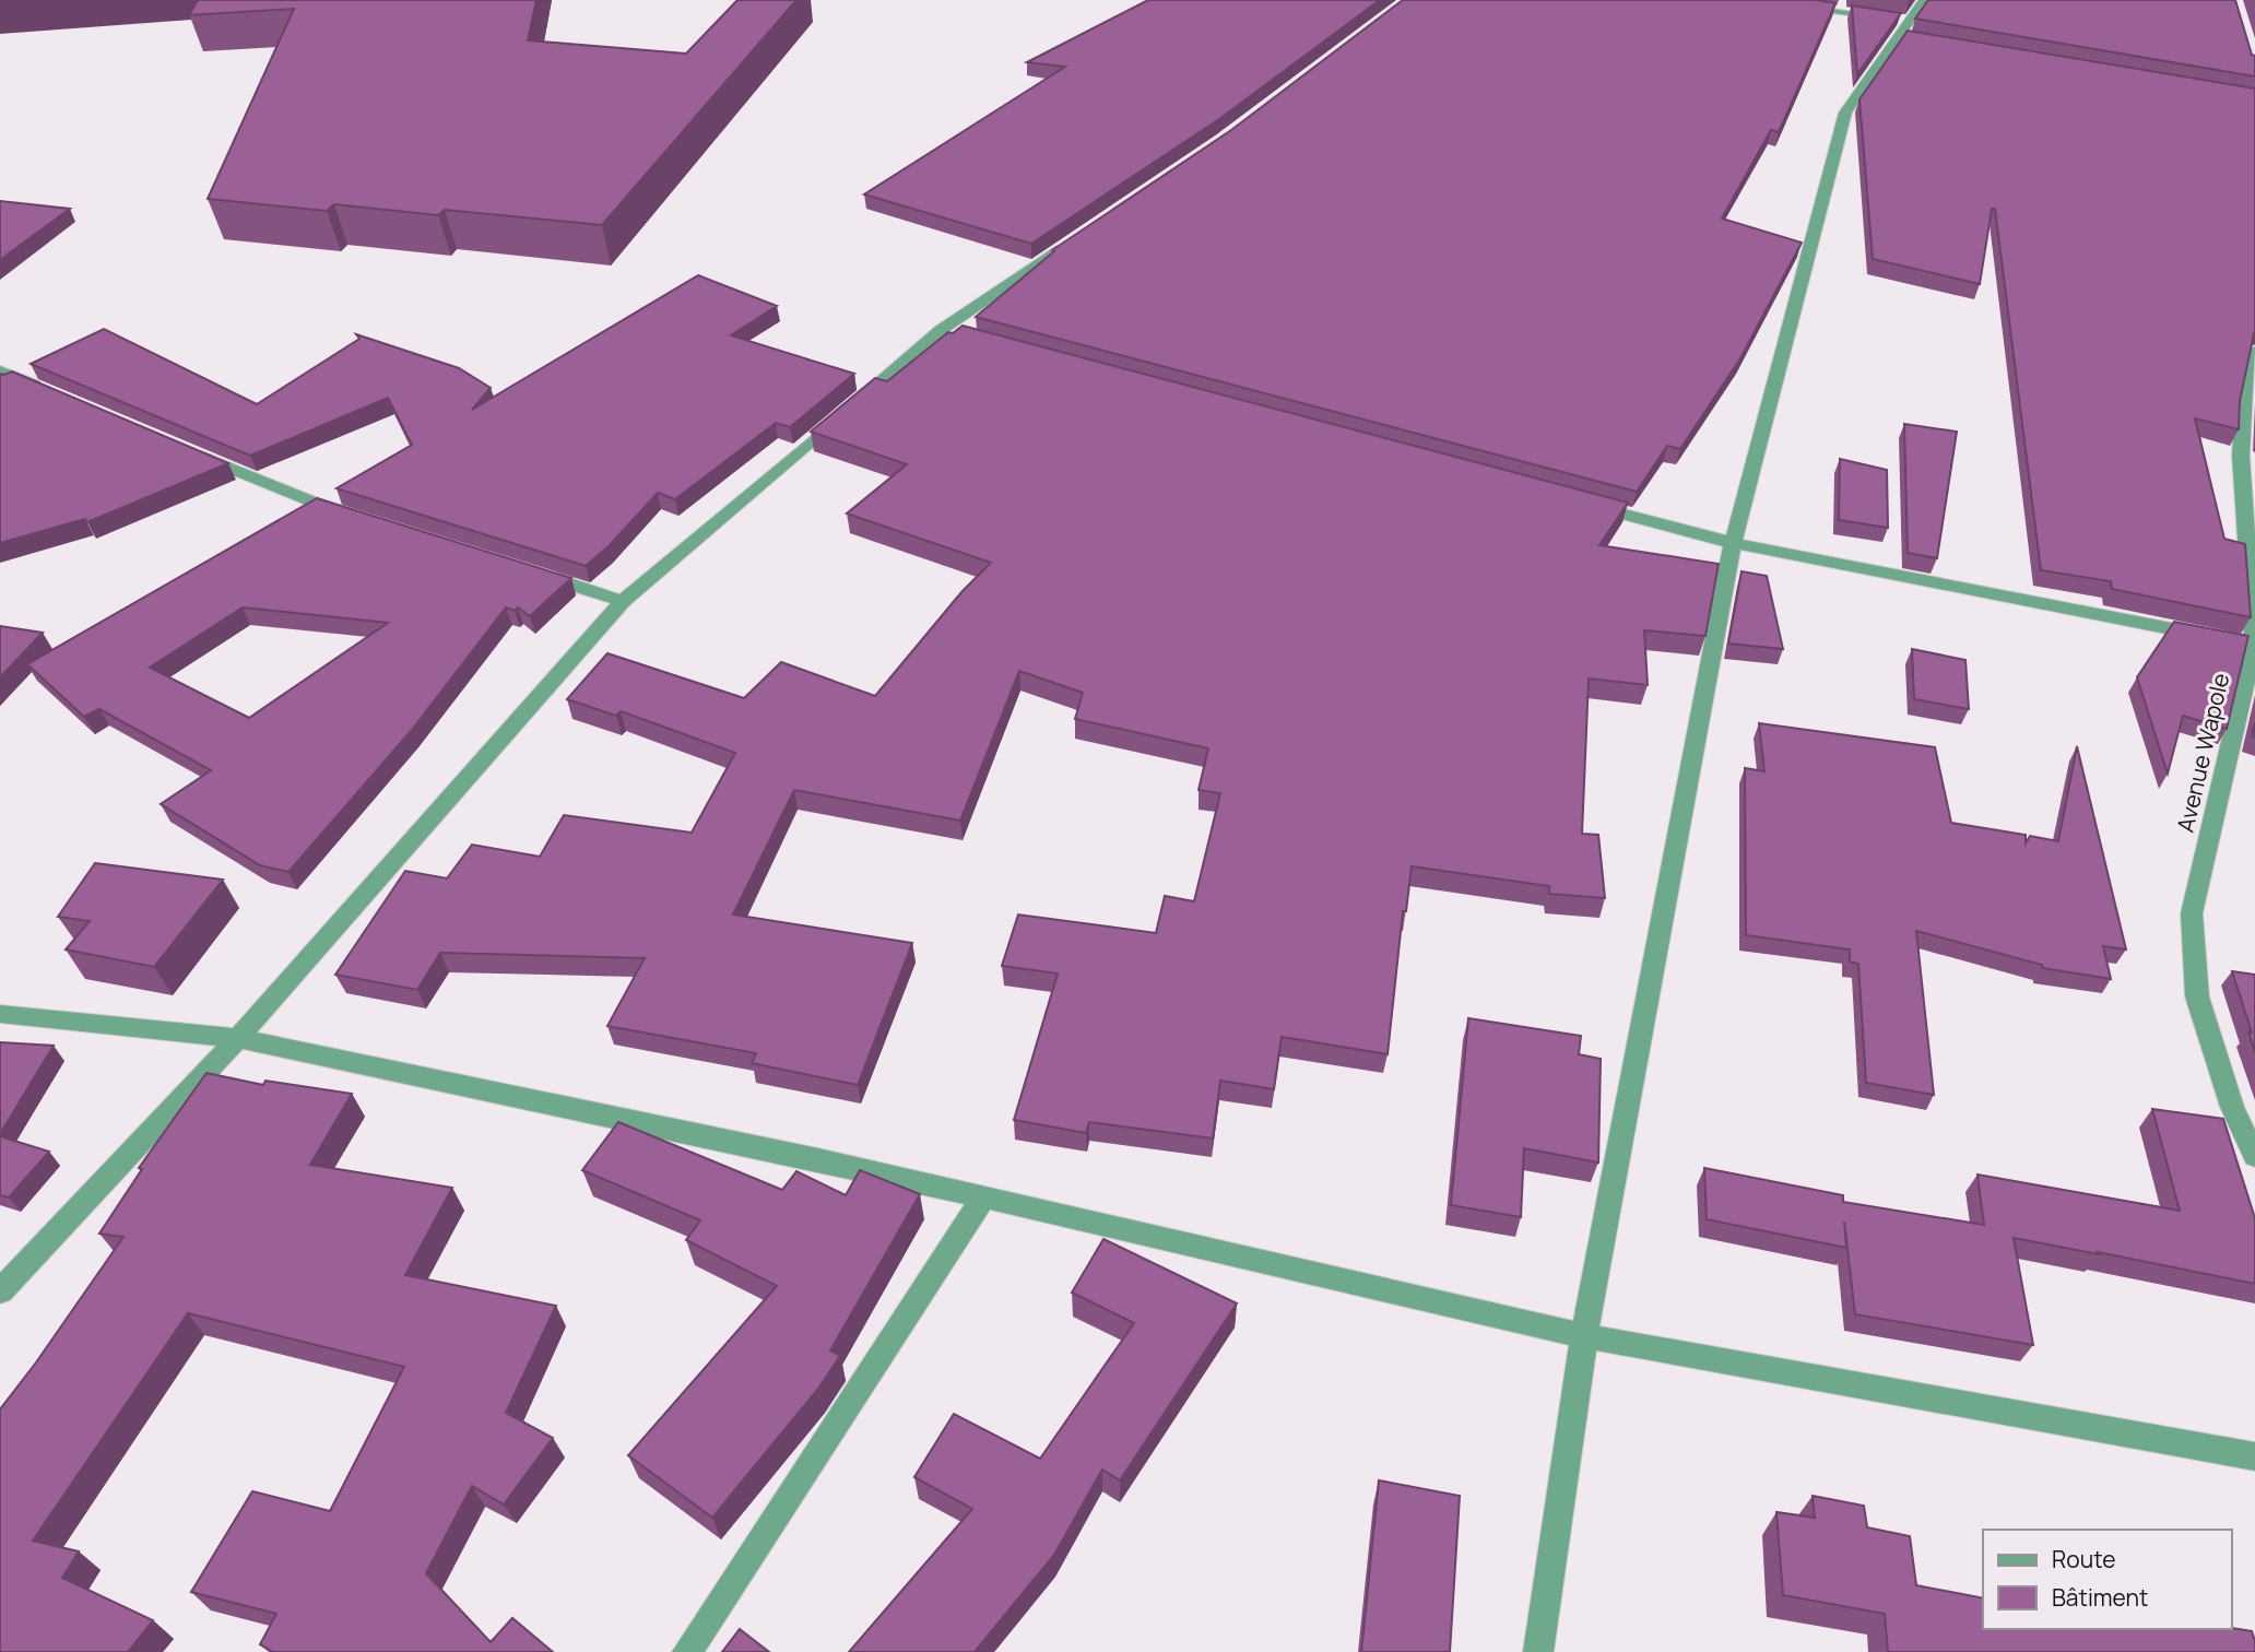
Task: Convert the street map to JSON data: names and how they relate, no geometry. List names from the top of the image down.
{
  "streets": {
    "street": ["Avenue Wapole"]
  },
  "legend": ["Route", "Bâtiment"]
}
